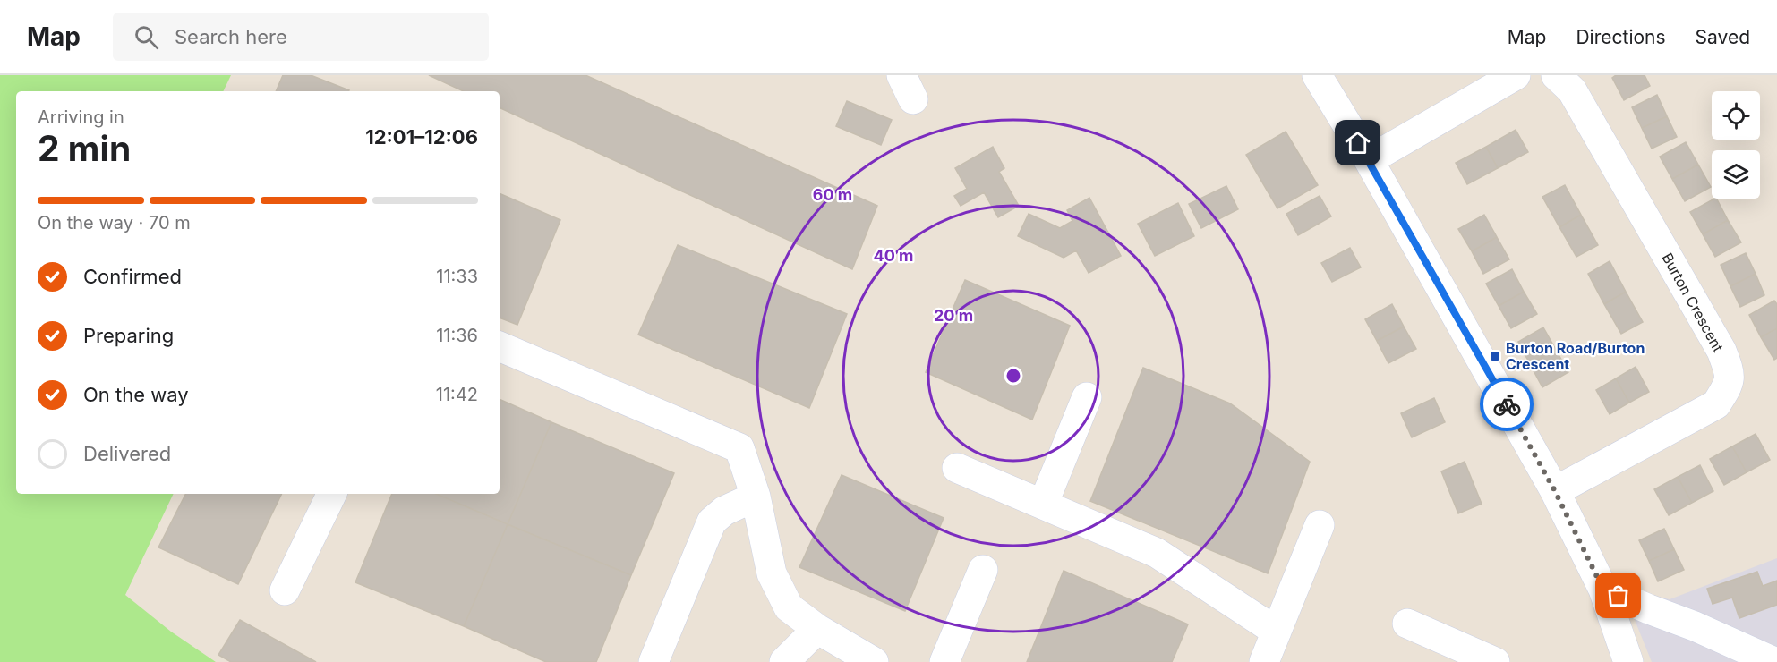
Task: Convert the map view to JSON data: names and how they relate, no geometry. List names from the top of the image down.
{
  "streets": {
    "street": ["Burton Crescent"]
  },
  "places": {
    "transit": ["Burton Road/Burton Crescent"]
  },
  "page": {
    "header": "Map",
    "search": "Search here",
    "nav": ["Map", "Directions", "Saved"],
    "heading": ["2 min", "Arriving in", "12:01–12:06"],
    "bar": "On the way · 70 m",
    "list": [
      ["Confirmed", "11:33"],
      ["Preparing", "11:36"],
      ["On the way", "11:42"],
      "Delivered"
    ]
  },
  "rings": ["60 m", "40 m", "20 m"]
}
